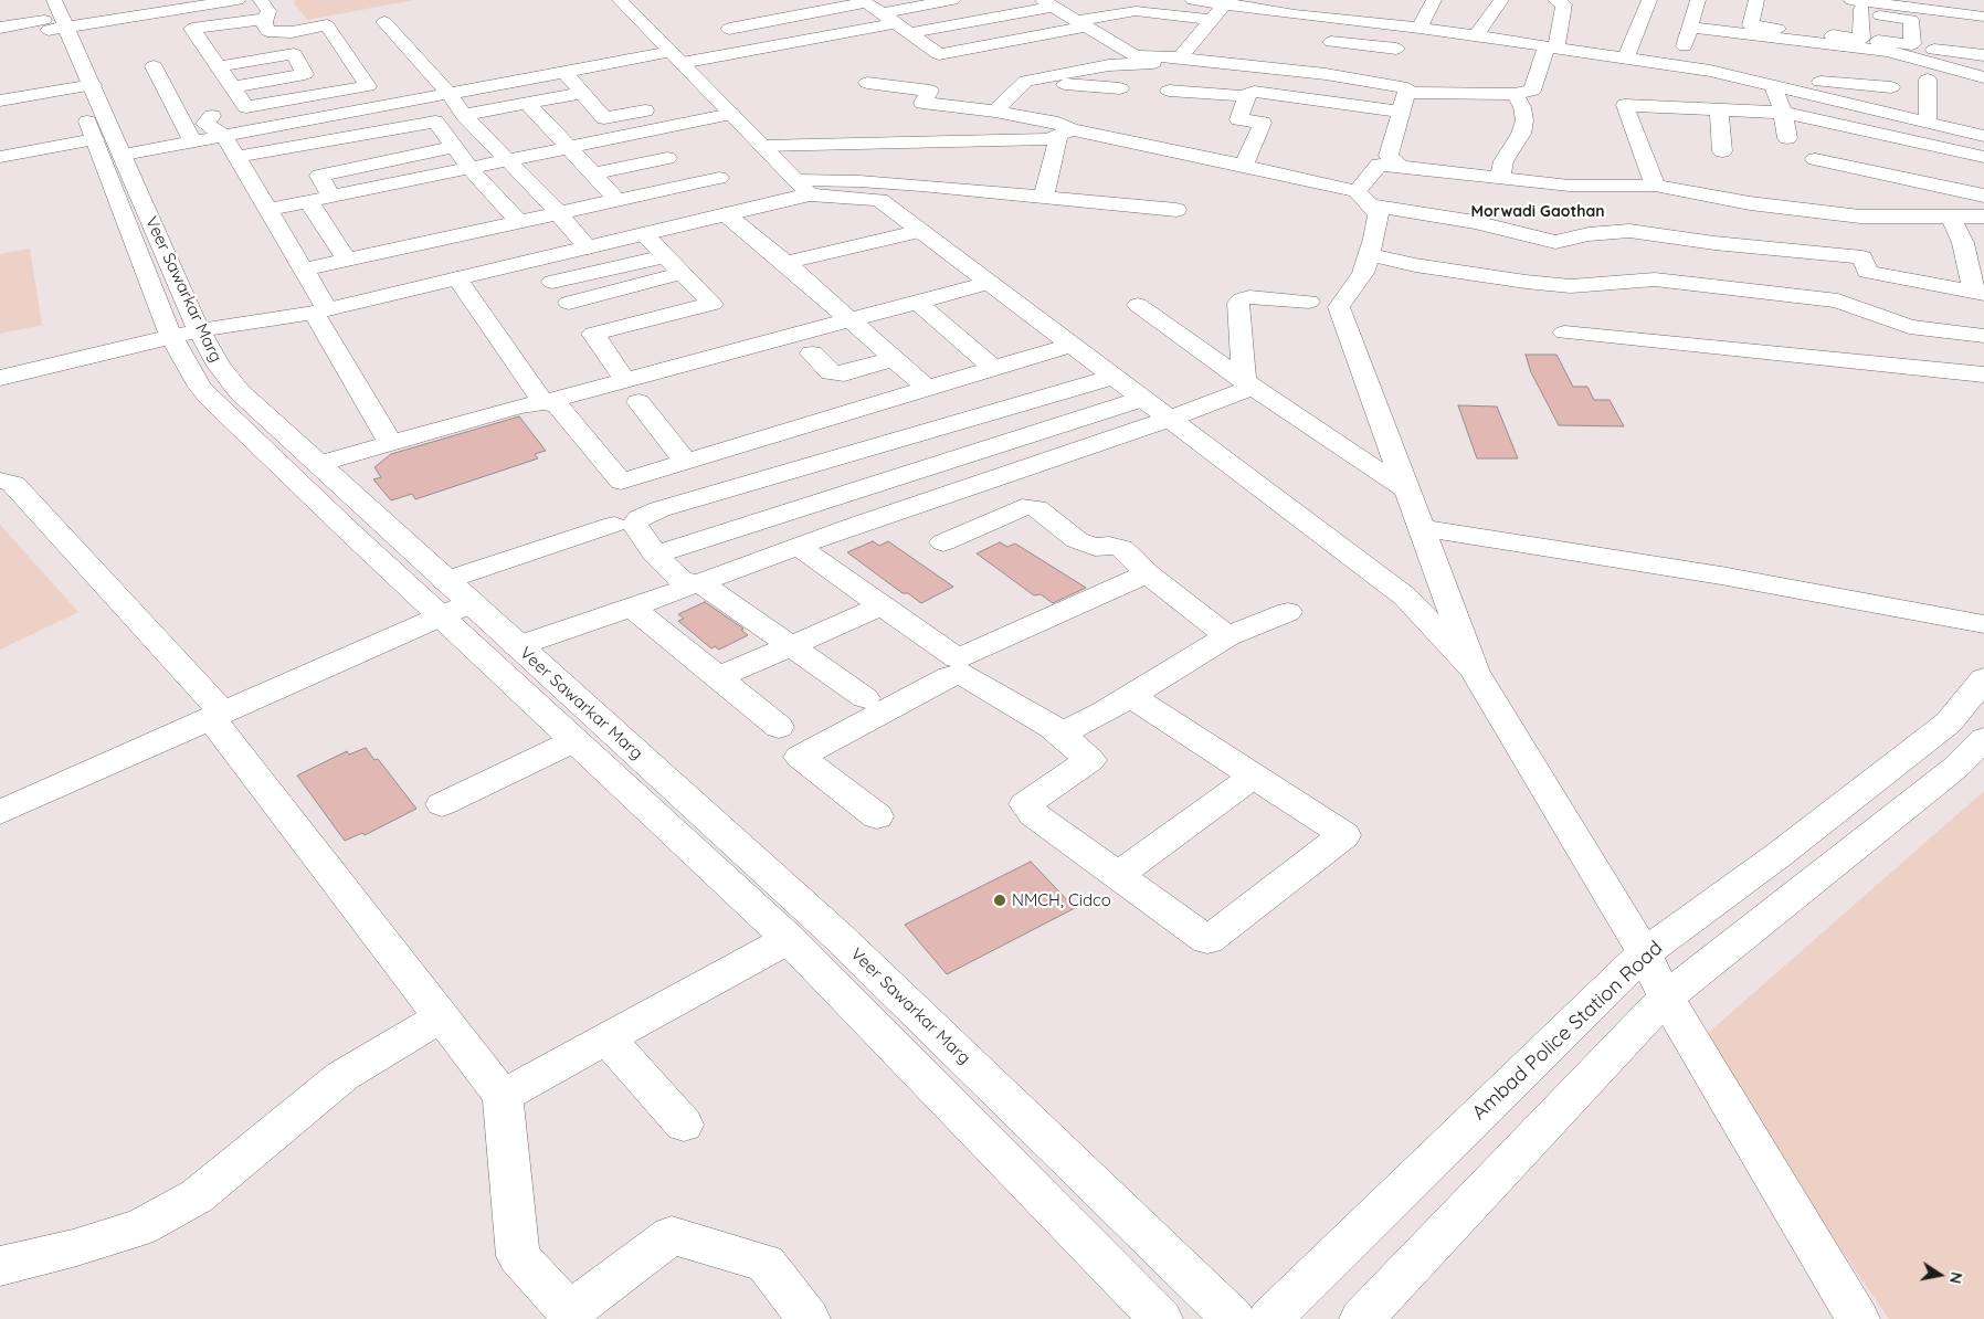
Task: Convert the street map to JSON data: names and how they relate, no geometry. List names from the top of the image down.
{
  "streets": {
    "street": ["Veer Sawarkar Marg", "Ambad Police Station Road"]
  },
  "districts": ["Morwadi Gaothan"],
  "places": ["NMCH, Cidco"],
  "north": "right"
}
